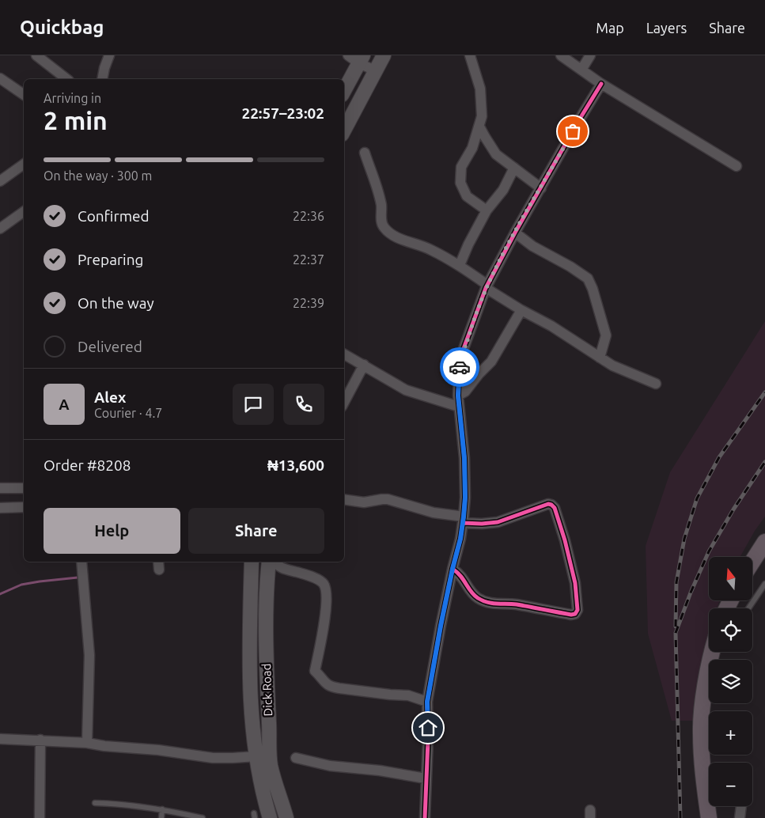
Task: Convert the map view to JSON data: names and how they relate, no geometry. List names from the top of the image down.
{
  "streets": {
    "main road": ["Dick Road"]
  },
  "north": "top",
  "page": {
    "header": "Quickbag",
    "nav": ["Map", "Layers", "Share"],
    "heading": ["2 min", "Arriving in", "22:57–23:02"],
    "panel": [
      "Alex",
      "Courier · 4.7",
      "Order #8208",
      "₦13,600"
    ],
    "bar": "On the way · 300 m",
    "list": [
      ["Confirmed", "22:36"],
      ["Preparing", "22:37"],
      ["On the way", "22:39"],
      "Delivered"
    ],
    "round": "A",
    "buttons": ["Help", "Share"],
    "map_buttons": ["+", "−"]
  }
}
